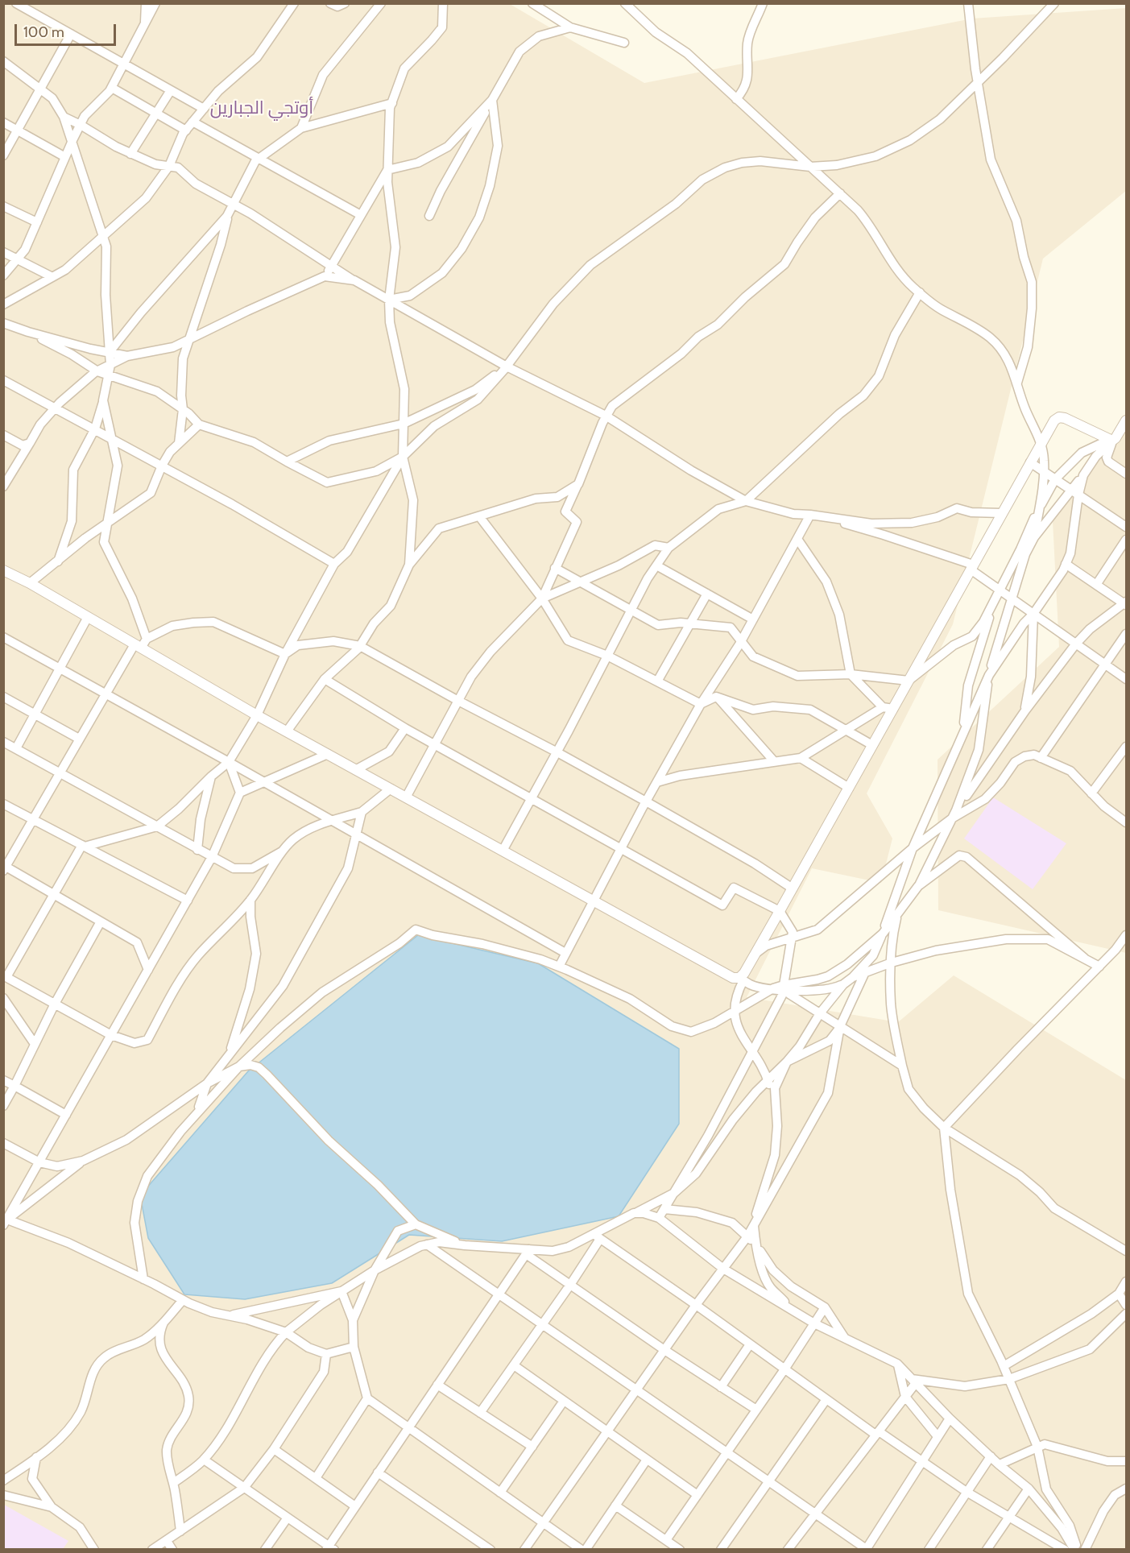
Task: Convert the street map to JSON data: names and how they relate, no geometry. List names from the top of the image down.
{
  "districts": ["أوتجي الجبارين"],
  "scale_bar": "100 m"
}
